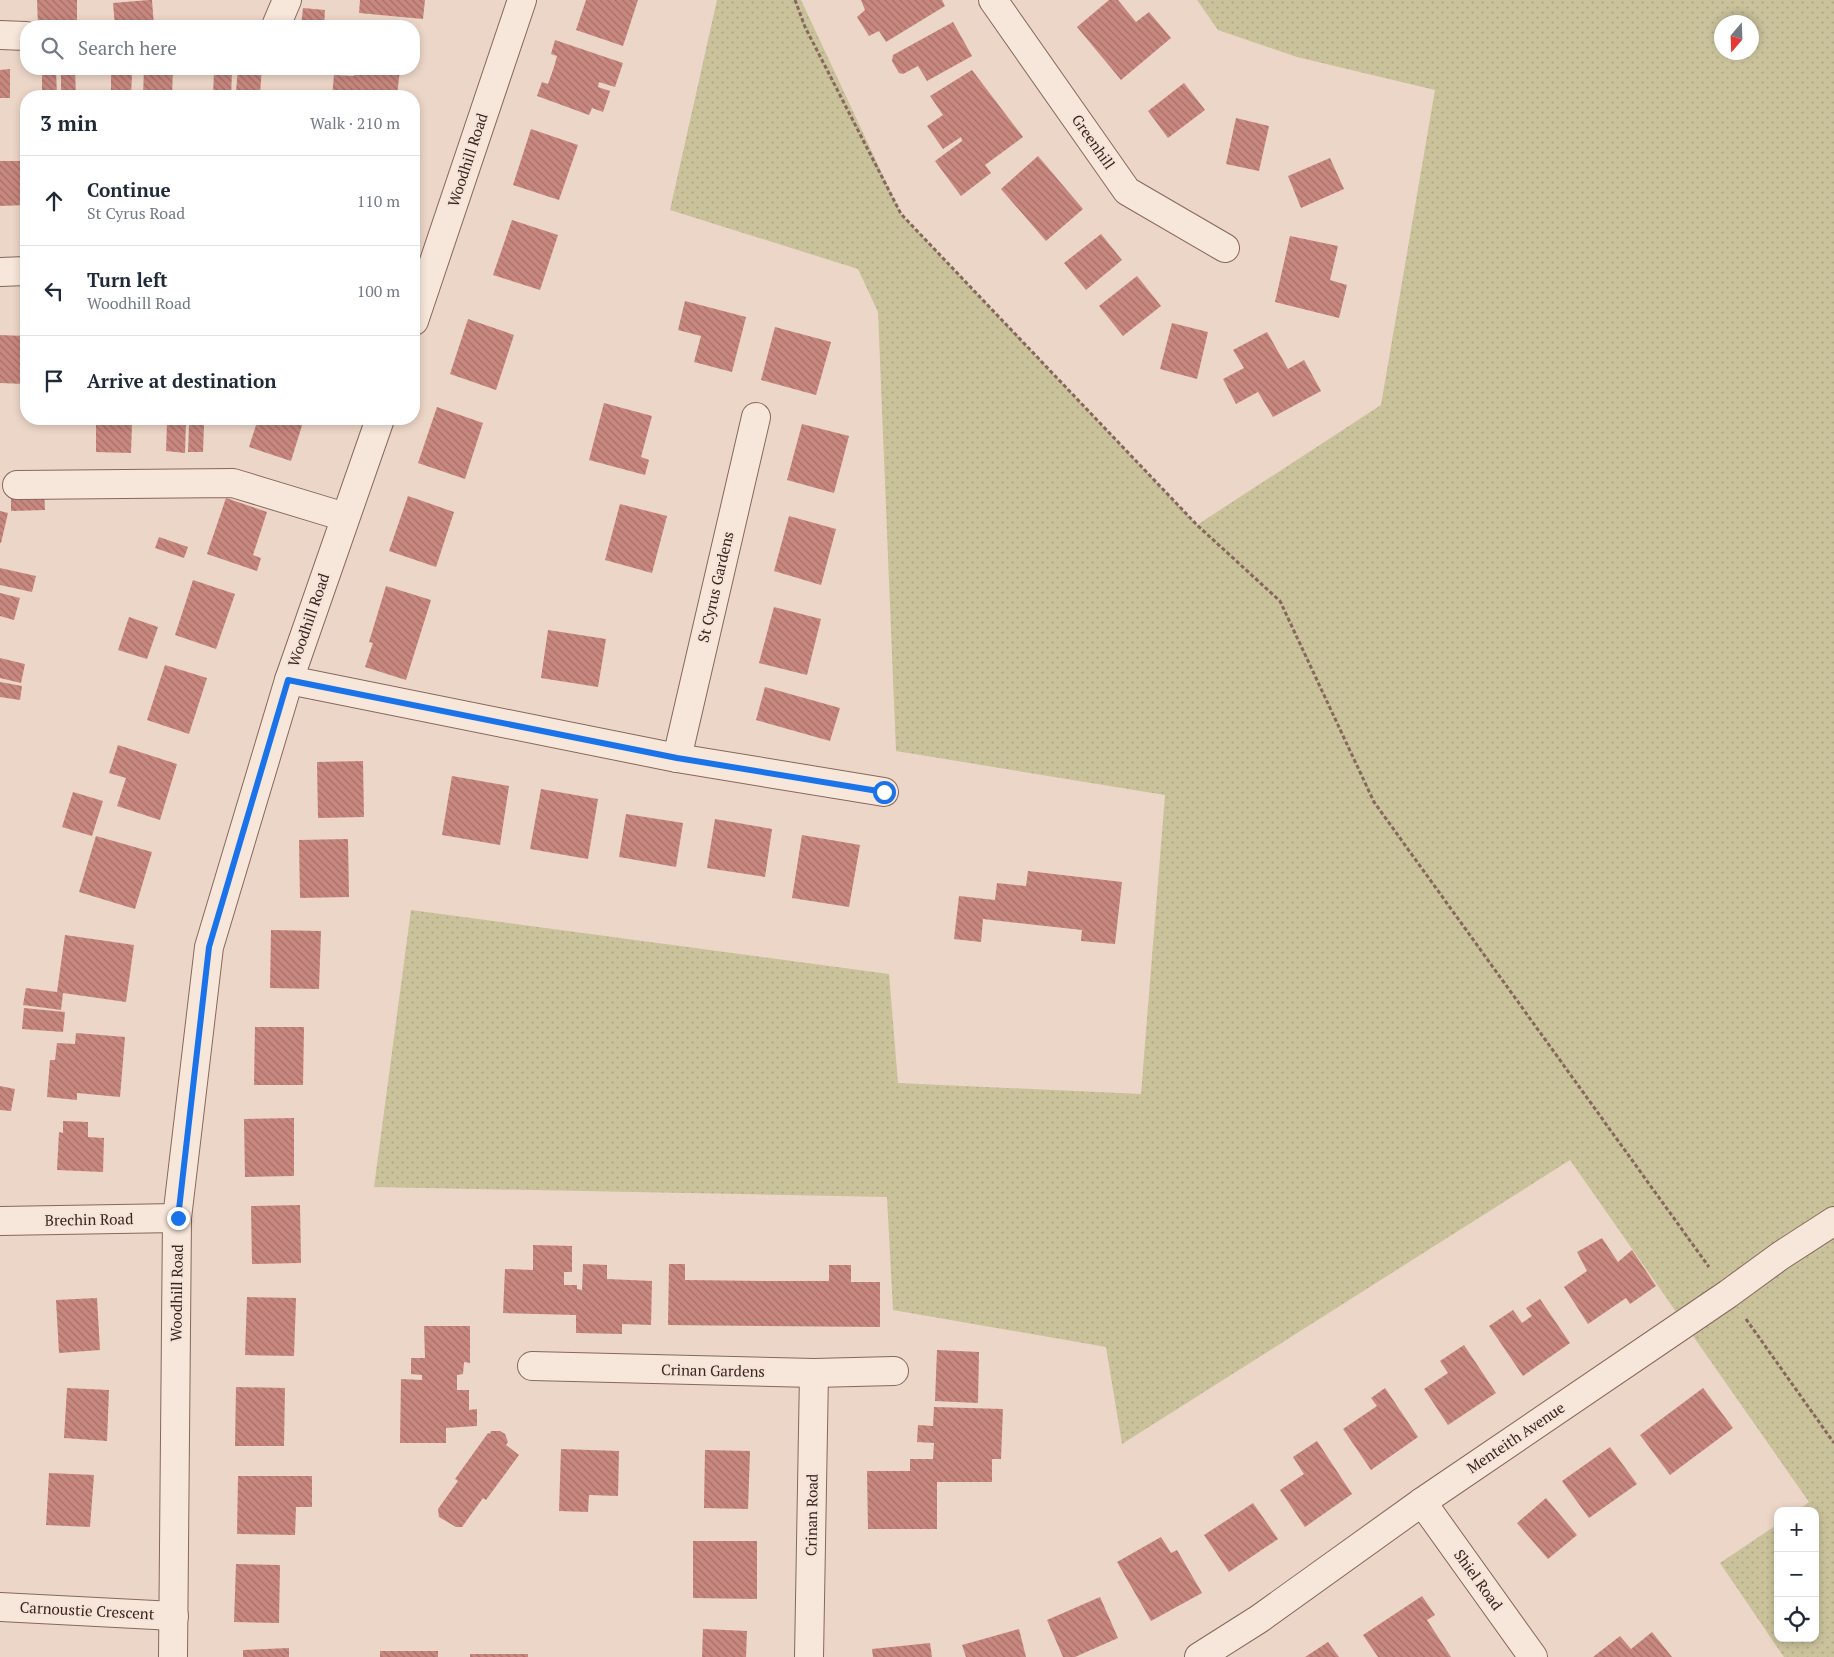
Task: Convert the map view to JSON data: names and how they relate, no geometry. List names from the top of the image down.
{
  "streets": {
    "street": [
      "Greenhill",
      "Woodhill Road",
      "St Cyrus Gardens",
      "Brechin Road",
      "Crinan Gardens",
      "Menteith Avenue",
      "Crinan Road",
      "Shiel Road",
      "Carnoustie Crescent"
    ]
  },
  "crossings": [
    ["Woodhill Road", "Brechin Road"],
    ["Woodhill Road", "Carnoustie Crescent"],
    ["Crinan Gardens", "Crinan Road"],
    ["Menteith Avenue", "Shiel Road"]
  ],
  "north": "bottom",
  "page": {
    "search": "Search here",
    "heading": ["3 min", "Walk · 210 m"],
    "list": [
      ["Continue", "St Cyrus Road", "110 m"],
      ["Turn left", "Woodhill Road", "100 m"],
      "Arrive at destination"
    ],
    "map_buttons": ["+", "−"]
  }
}
